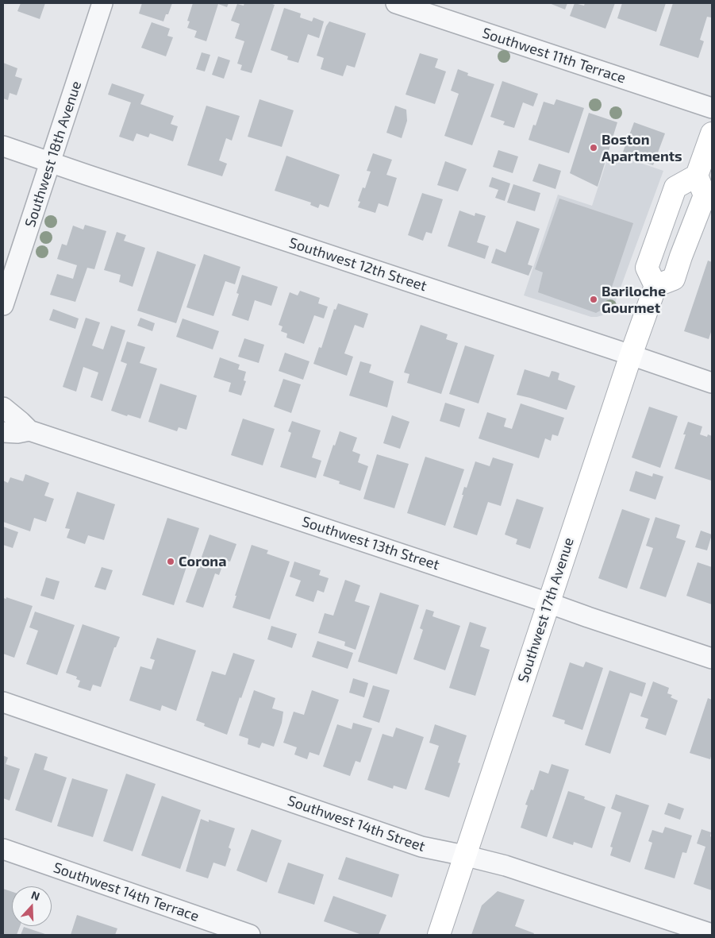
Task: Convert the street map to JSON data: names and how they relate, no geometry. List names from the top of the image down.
{
  "streets": {
    "main road": ["Southwest 17th Avenue"],
    "street": [
      "Southwest 11th Terrace",
      "Southwest 18th Avenue",
      "Southwest 12th Street",
      "Southwest 13th Street",
      "Southwest 14th Street",
      "Southwest 14th Terrace"
    ]
  },
  "crossings": [
    ["Southwest 18th Avenue", "Southwest 12th Street"],
    ["Southwest 12th Street", "Southwest 17th Avenue"],
    ["Southwest 13th Street", "Southwest 17th Avenue"],
    ["Southwest 17th Avenue", "Southwest 14th Street"]
  ],
  "places": ["Boston Apartments", "Bariloche Gourmet", "Corona"],
  "north": "top"
}
